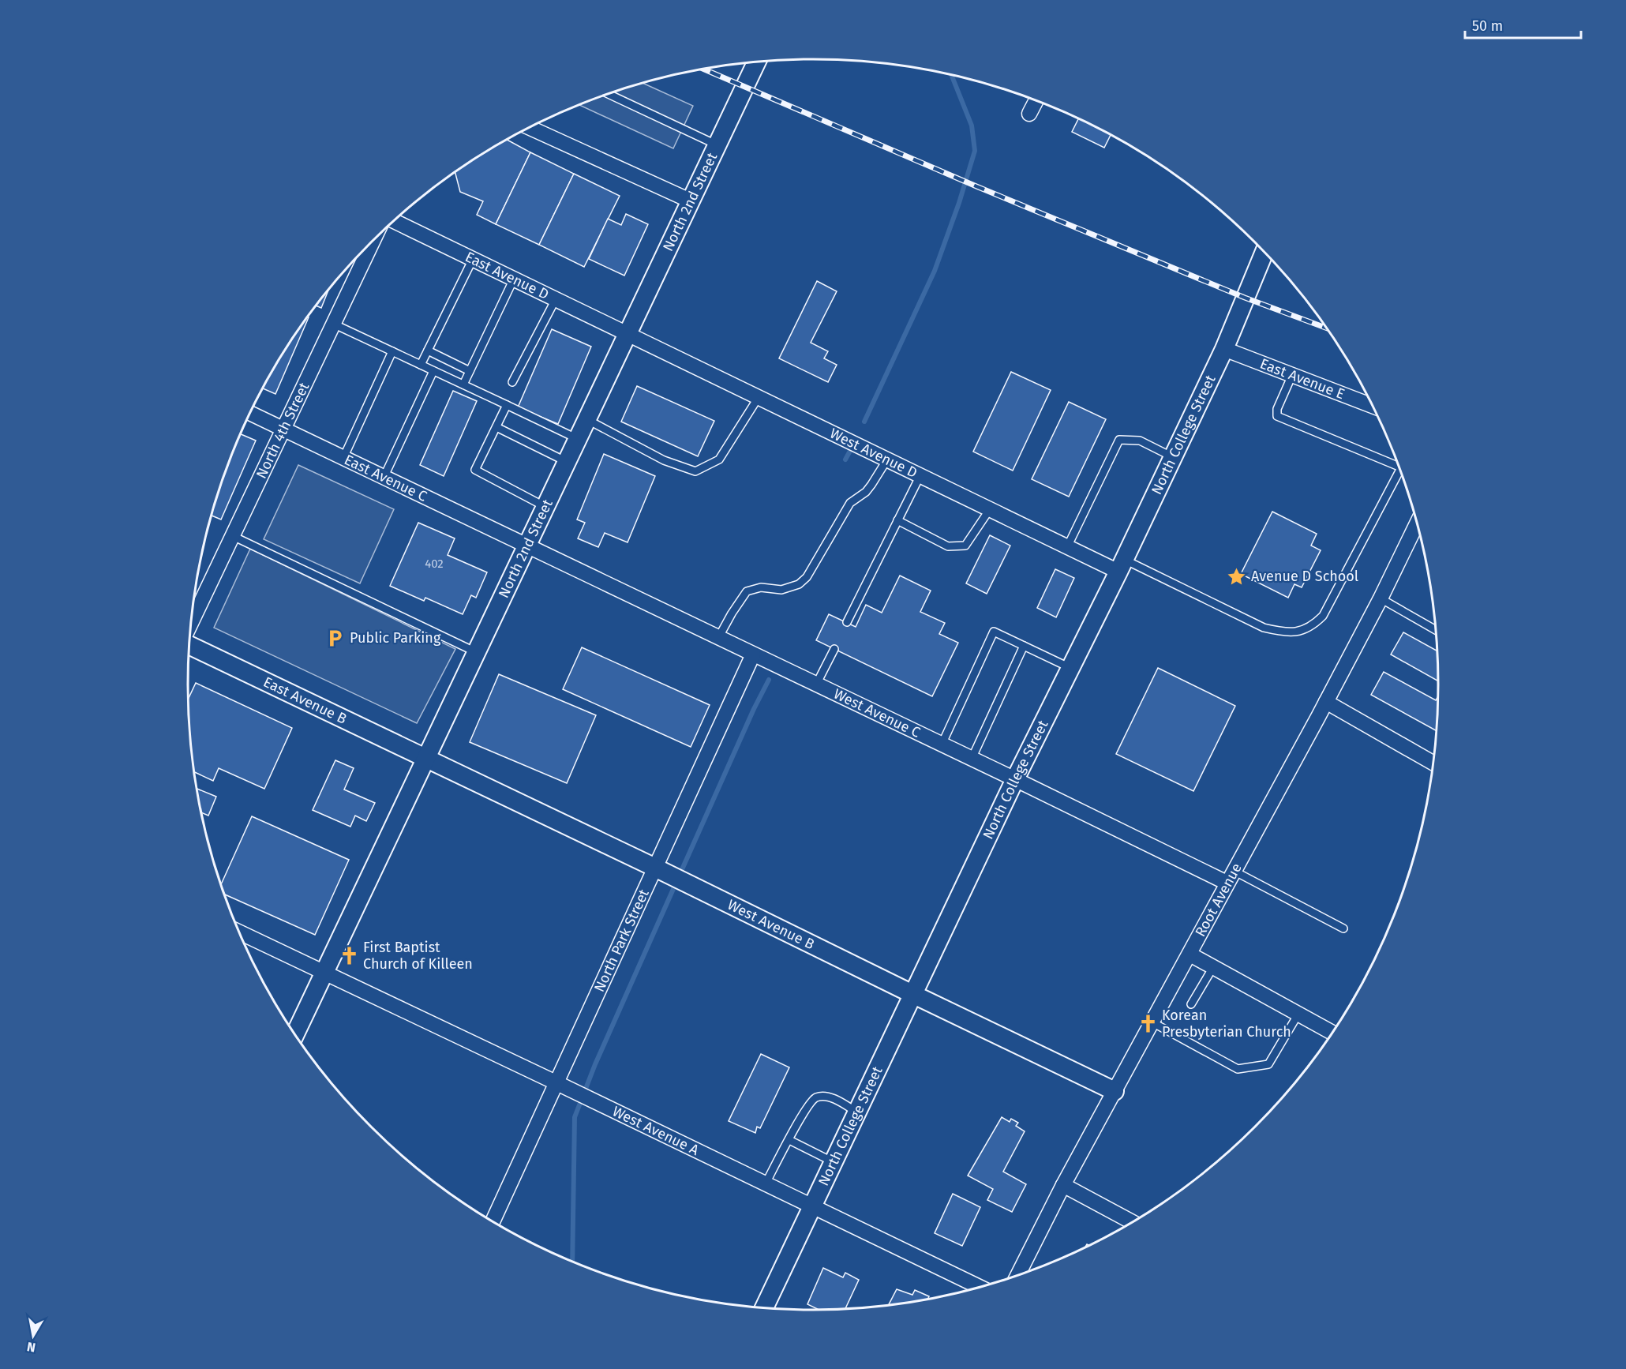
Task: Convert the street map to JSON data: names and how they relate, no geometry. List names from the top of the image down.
{
  "streets": {
    "street": [
      "North 2nd Street",
      "East Avenue D",
      "East Avenue E",
      "North 4th Street",
      "North College Street",
      "West Avenue D",
      "East Avenue C",
      "East Avenue B",
      "West Avenue C",
      "Root Avenue",
      "West Avenue B",
      "North Park Street",
      "West Avenue A"
    ]
  },
  "crossings": [
    ["North 2nd Street", "East Avenue D"],
    ["North 2nd Street", "West Avenue D"],
    ["North 2nd Street", "East Avenue C"],
    ["North 2nd Street", "East Avenue B"],
    ["North 2nd Street", "West Avenue C"],
    ["North 2nd Street", "West Avenue B"],
    ["North 2nd Street", "West Avenue A"],
    ["East Avenue D", "West Avenue D"],
    ["East Avenue E", "North College Street"],
    ["North 4th Street", "East Avenue C"],
    ["North College Street", "West Avenue D"],
    ["North College Street", "West Avenue C"],
    ["North College Street", "West Avenue B"],
    ["North College Street", "West Avenue A"],
    ["East Avenue C", "West Avenue C"],
    ["East Avenue B", "West Avenue B"],
    ["West Avenue C", "Root Avenue"],
    ["West Avenue C", "North Park Street"],
    ["Root Avenue", "West Avenue B"],
    ["West Avenue B", "North Park Street"],
    ["North Park Street", "West Avenue A"]
  ],
  "places": {
    "place": ["Avenue D School"],
    "parking": ["Public Parking"],
    "church": ["First Baptist Church of Killeen", "Korean Presbyterian Church"]
  },
  "house_numbers": ["402"],
  "scale_bar": "50 m",
  "north": "bottom"
}
